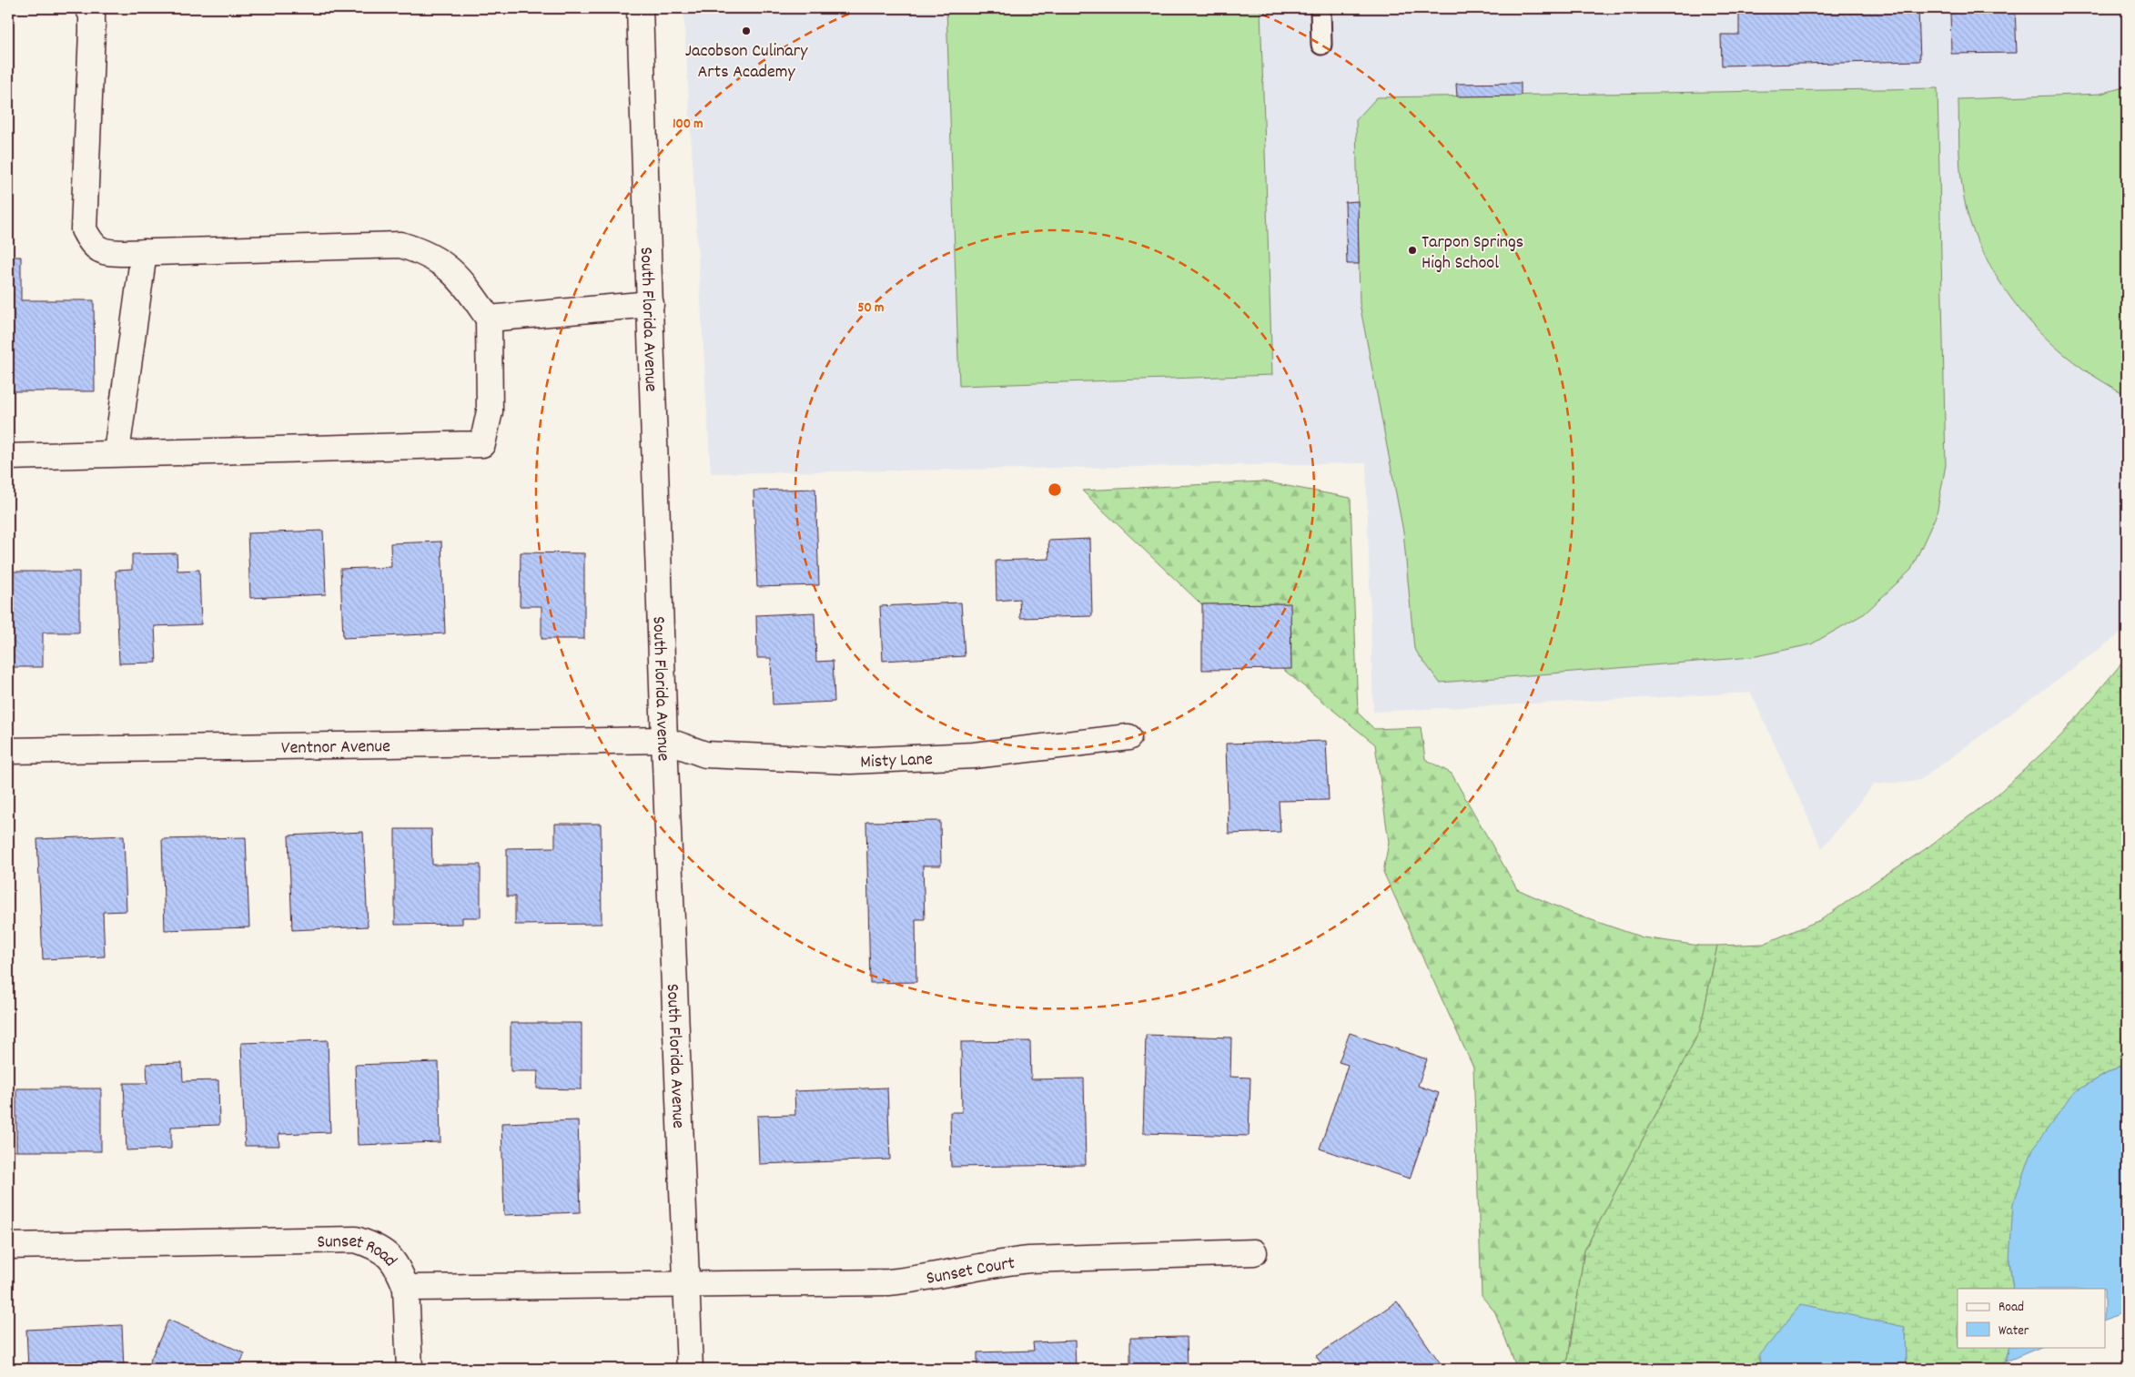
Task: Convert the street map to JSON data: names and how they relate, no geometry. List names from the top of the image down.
{
  "streets": {
    "street": [
      "South Florida Avenue",
      "Ventnor Avenue",
      "Misty Lane",
      "Sunset Road",
      "Sunset Court"
    ]
  },
  "crossings": [
    ["South Florida Avenue", "Ventnor Avenue"],
    ["South Florida Avenue", "Misty Lane"],
    ["South Florida Avenue", "Sunset Road"],
    ["South Florida Avenue", "Sunset Court"],
    ["Ventnor Avenue", "Misty Lane"],
    ["Sunset Road", "Sunset Court"]
  ],
  "places": ["Jacobson Culinary Arts Academy", "Tarpon Springs High School"],
  "legend": ["Road", "Water"],
  "rings": ["100 m", "50 m"]
}
